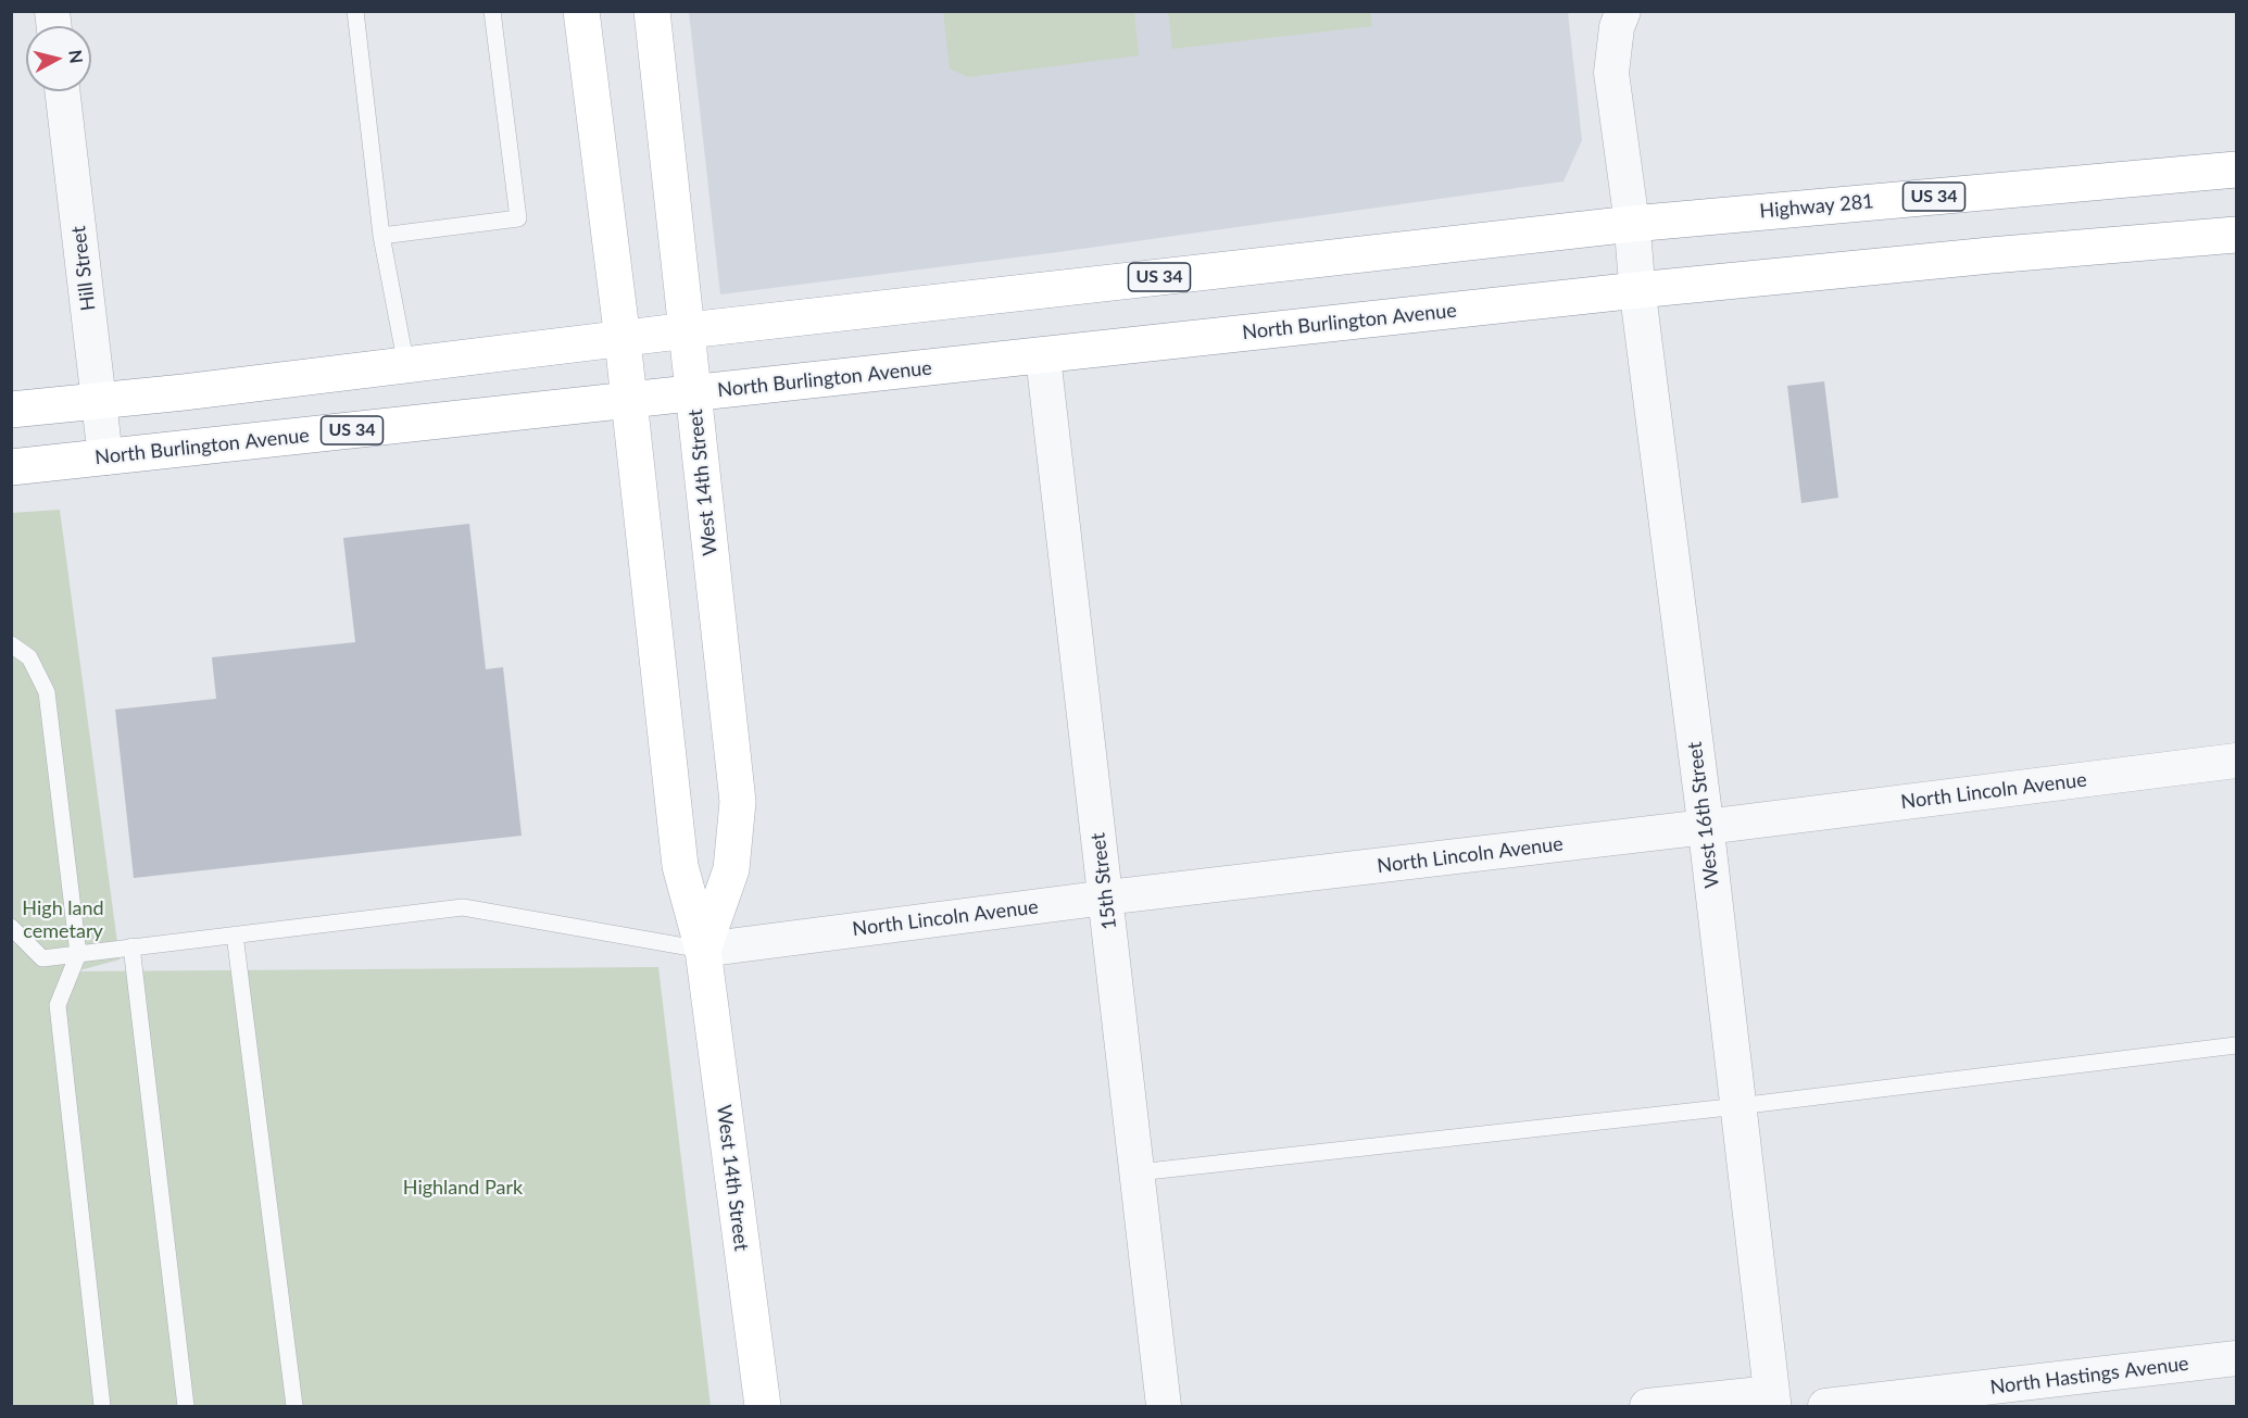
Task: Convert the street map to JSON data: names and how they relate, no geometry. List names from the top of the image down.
{
  "streets": {
    "main road": [
      "US 34",
      "Highway 281",
      "North Burlington Avenue",
      "West 14th Street"
    ],
    "street": [
      "Hill Street",
      "North Lincoln Avenue",
      "West 16th Street",
      "15th Street",
      "North Hastings Avenue"
    ]
  },
  "crossings": [
    ["US 34", "Highway 281"],
    ["US 34", "Hill Street"],
    ["US 34", "North Burlington Avenue"],
    ["US 34", "West 14th Street"],
    ["US 34", "West 16th Street"],
    ["Highway 281", "West 16th Street"],
    ["Hill Street", "North Burlington Avenue"],
    ["North Burlington Avenue", "West 14th Street"],
    ["North Burlington Avenue", "West 16th Street"],
    ["North Burlington Avenue", "15th Street"],
    ["West 14th Street", "North Lincoln Avenue"],
    ["North Lincoln Avenue", "West 16th Street"],
    ["North Lincoln Avenue", "15th Street"]
  ],
  "parks": ["High land cemetary", "Highland Park"],
  "north": "right"
}
